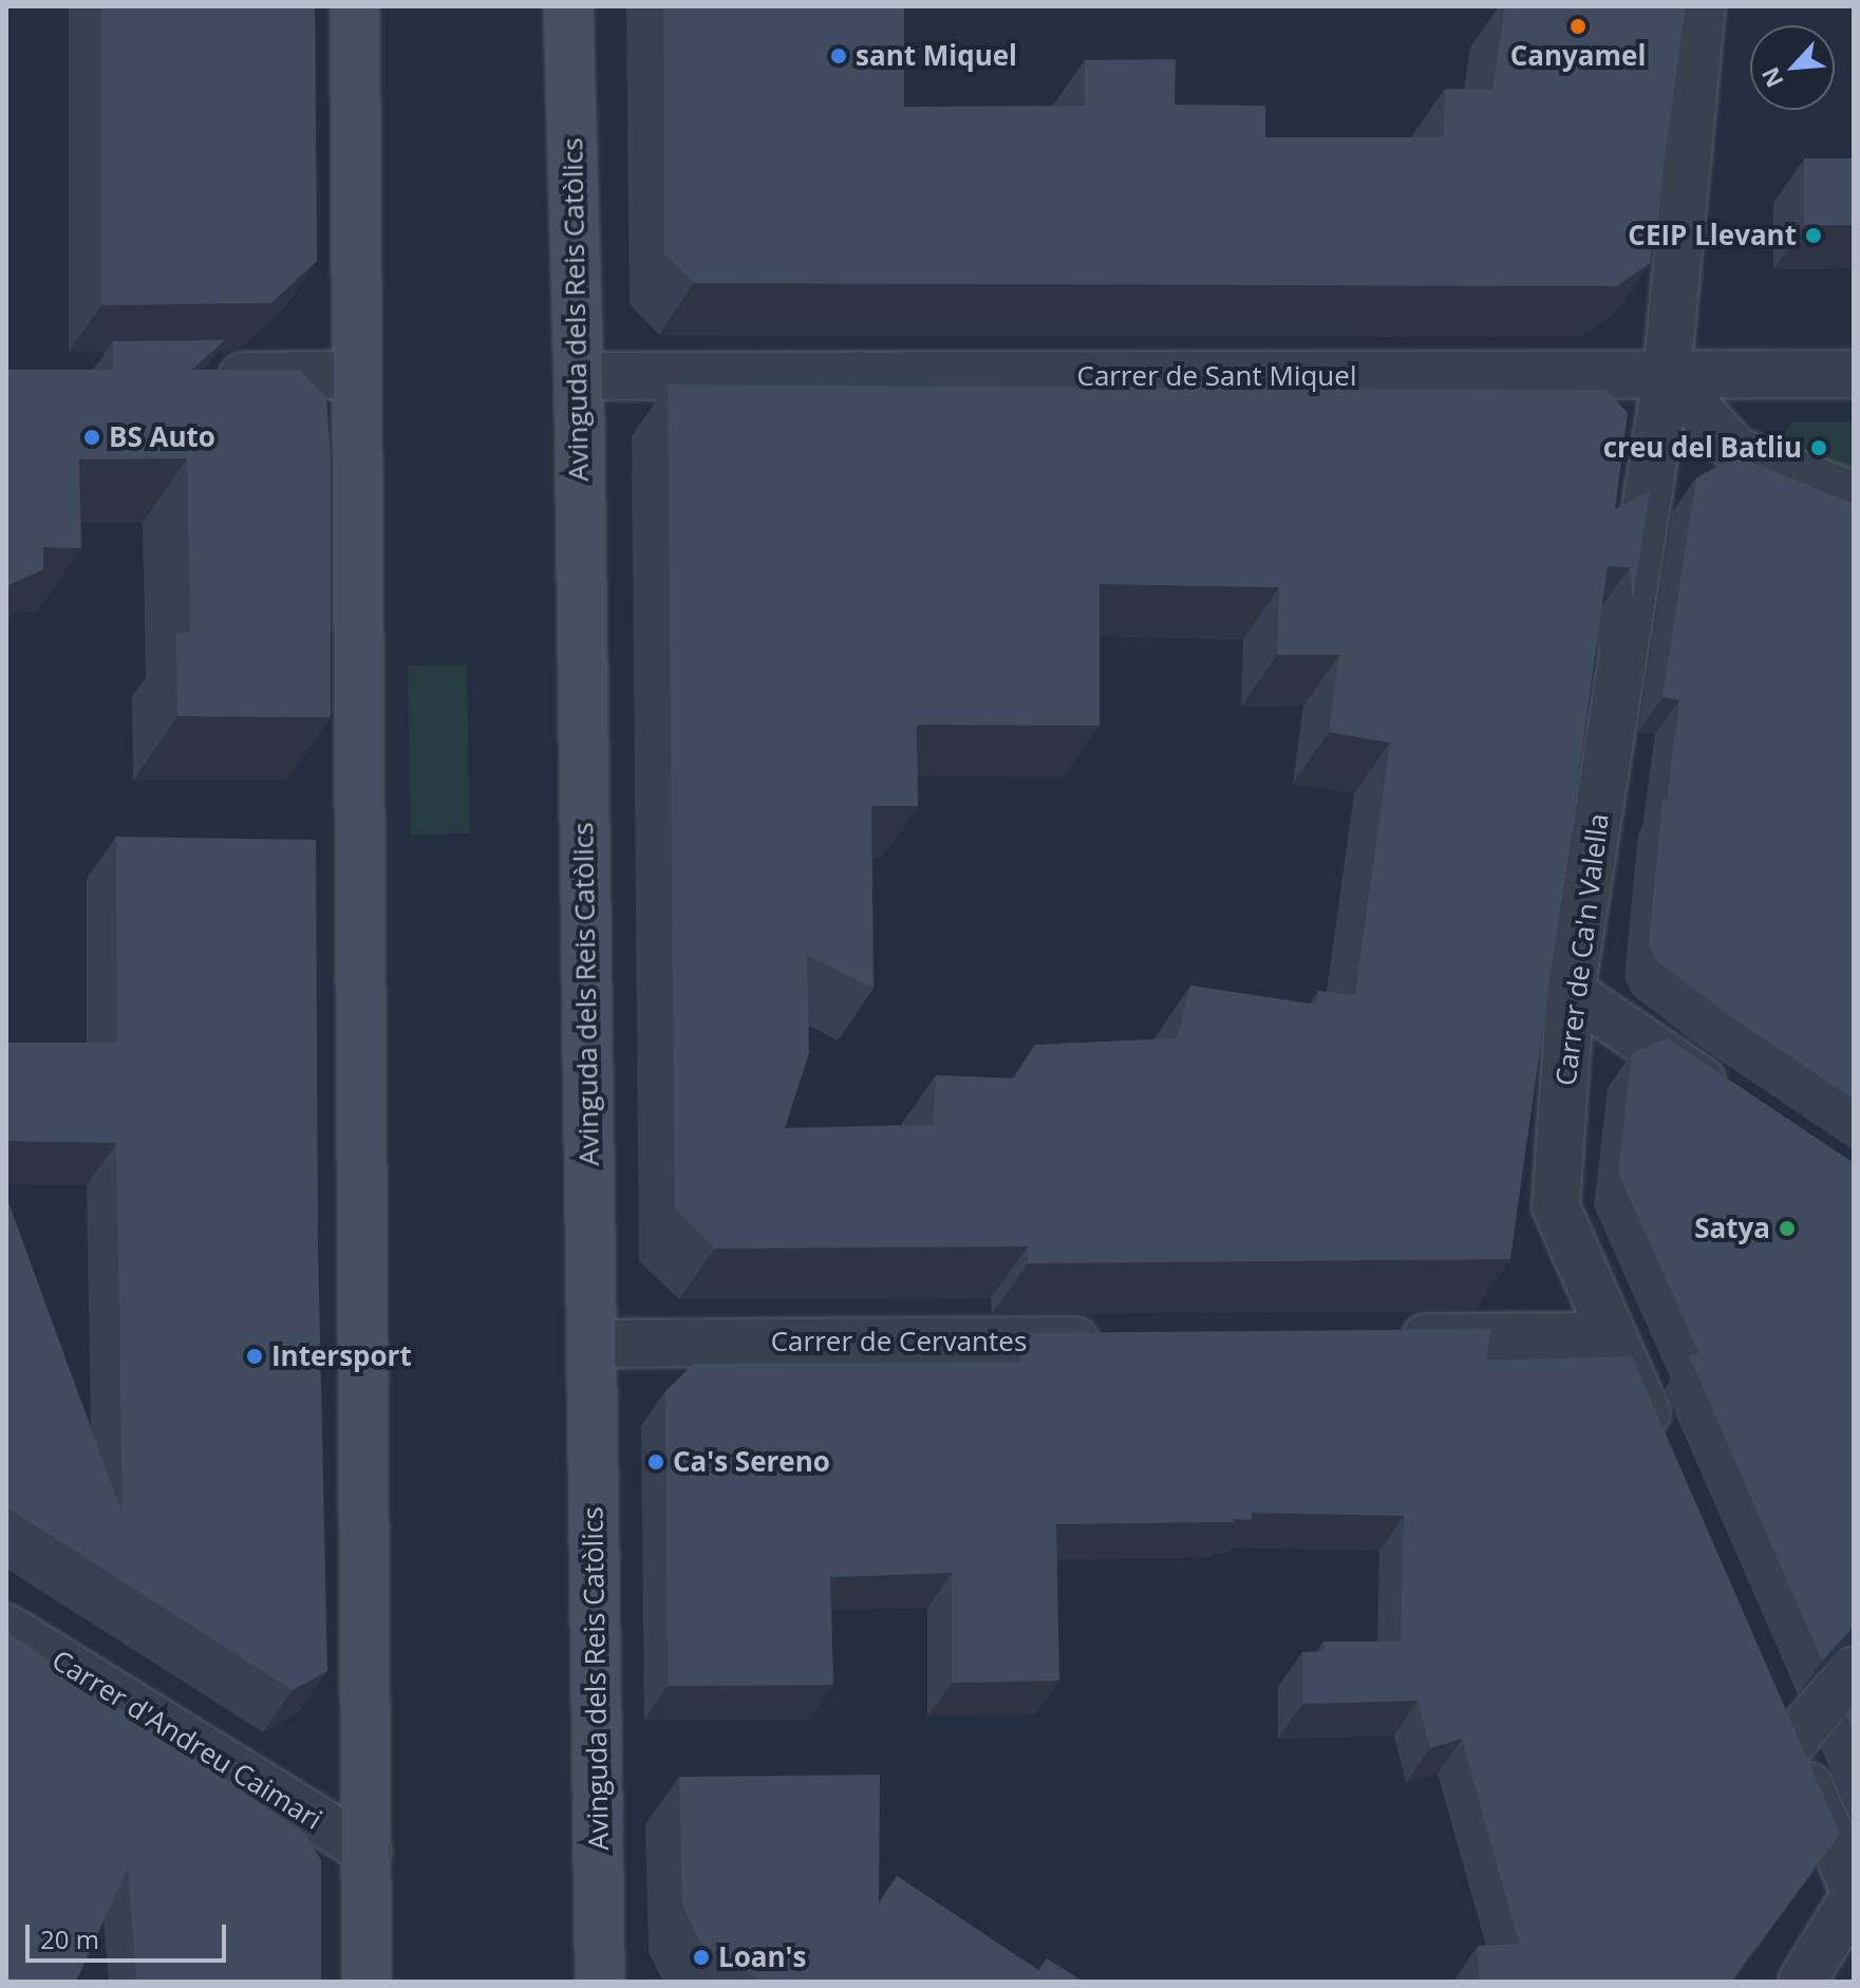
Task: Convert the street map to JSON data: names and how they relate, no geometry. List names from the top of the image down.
{
  "streets": {
    "main road": ["Avinguda dels Reis Catòlics"],
    "street": [
      "Carrer de Sant Miquel",
      "Carrer de Ca'n Valella",
      "Carrer de Cervantes",
      "Carrer d'Andreu Caimari"
    ]
  },
  "crossings": [
    ["Avinguda dels Reis Catòlics", "Carrer de Sant Miquel"],
    ["Avinguda dels Reis Catòlics", "Carrer de Cervantes"],
    ["Carrer de Sant Miquel", "Carrer de Ca'n Valella"]
  ],
  "places": [
    "Canyamel",
    "sant Miquel",
    "CEIP Llevant",
    "BS Auto",
    "creu del Batliu",
    "Satya",
    "Intersport",
    "Ca's Sereno",
    "Loan's"
  ],
  "scale_bar": "20 m",
  "north": "bottom left"
}
